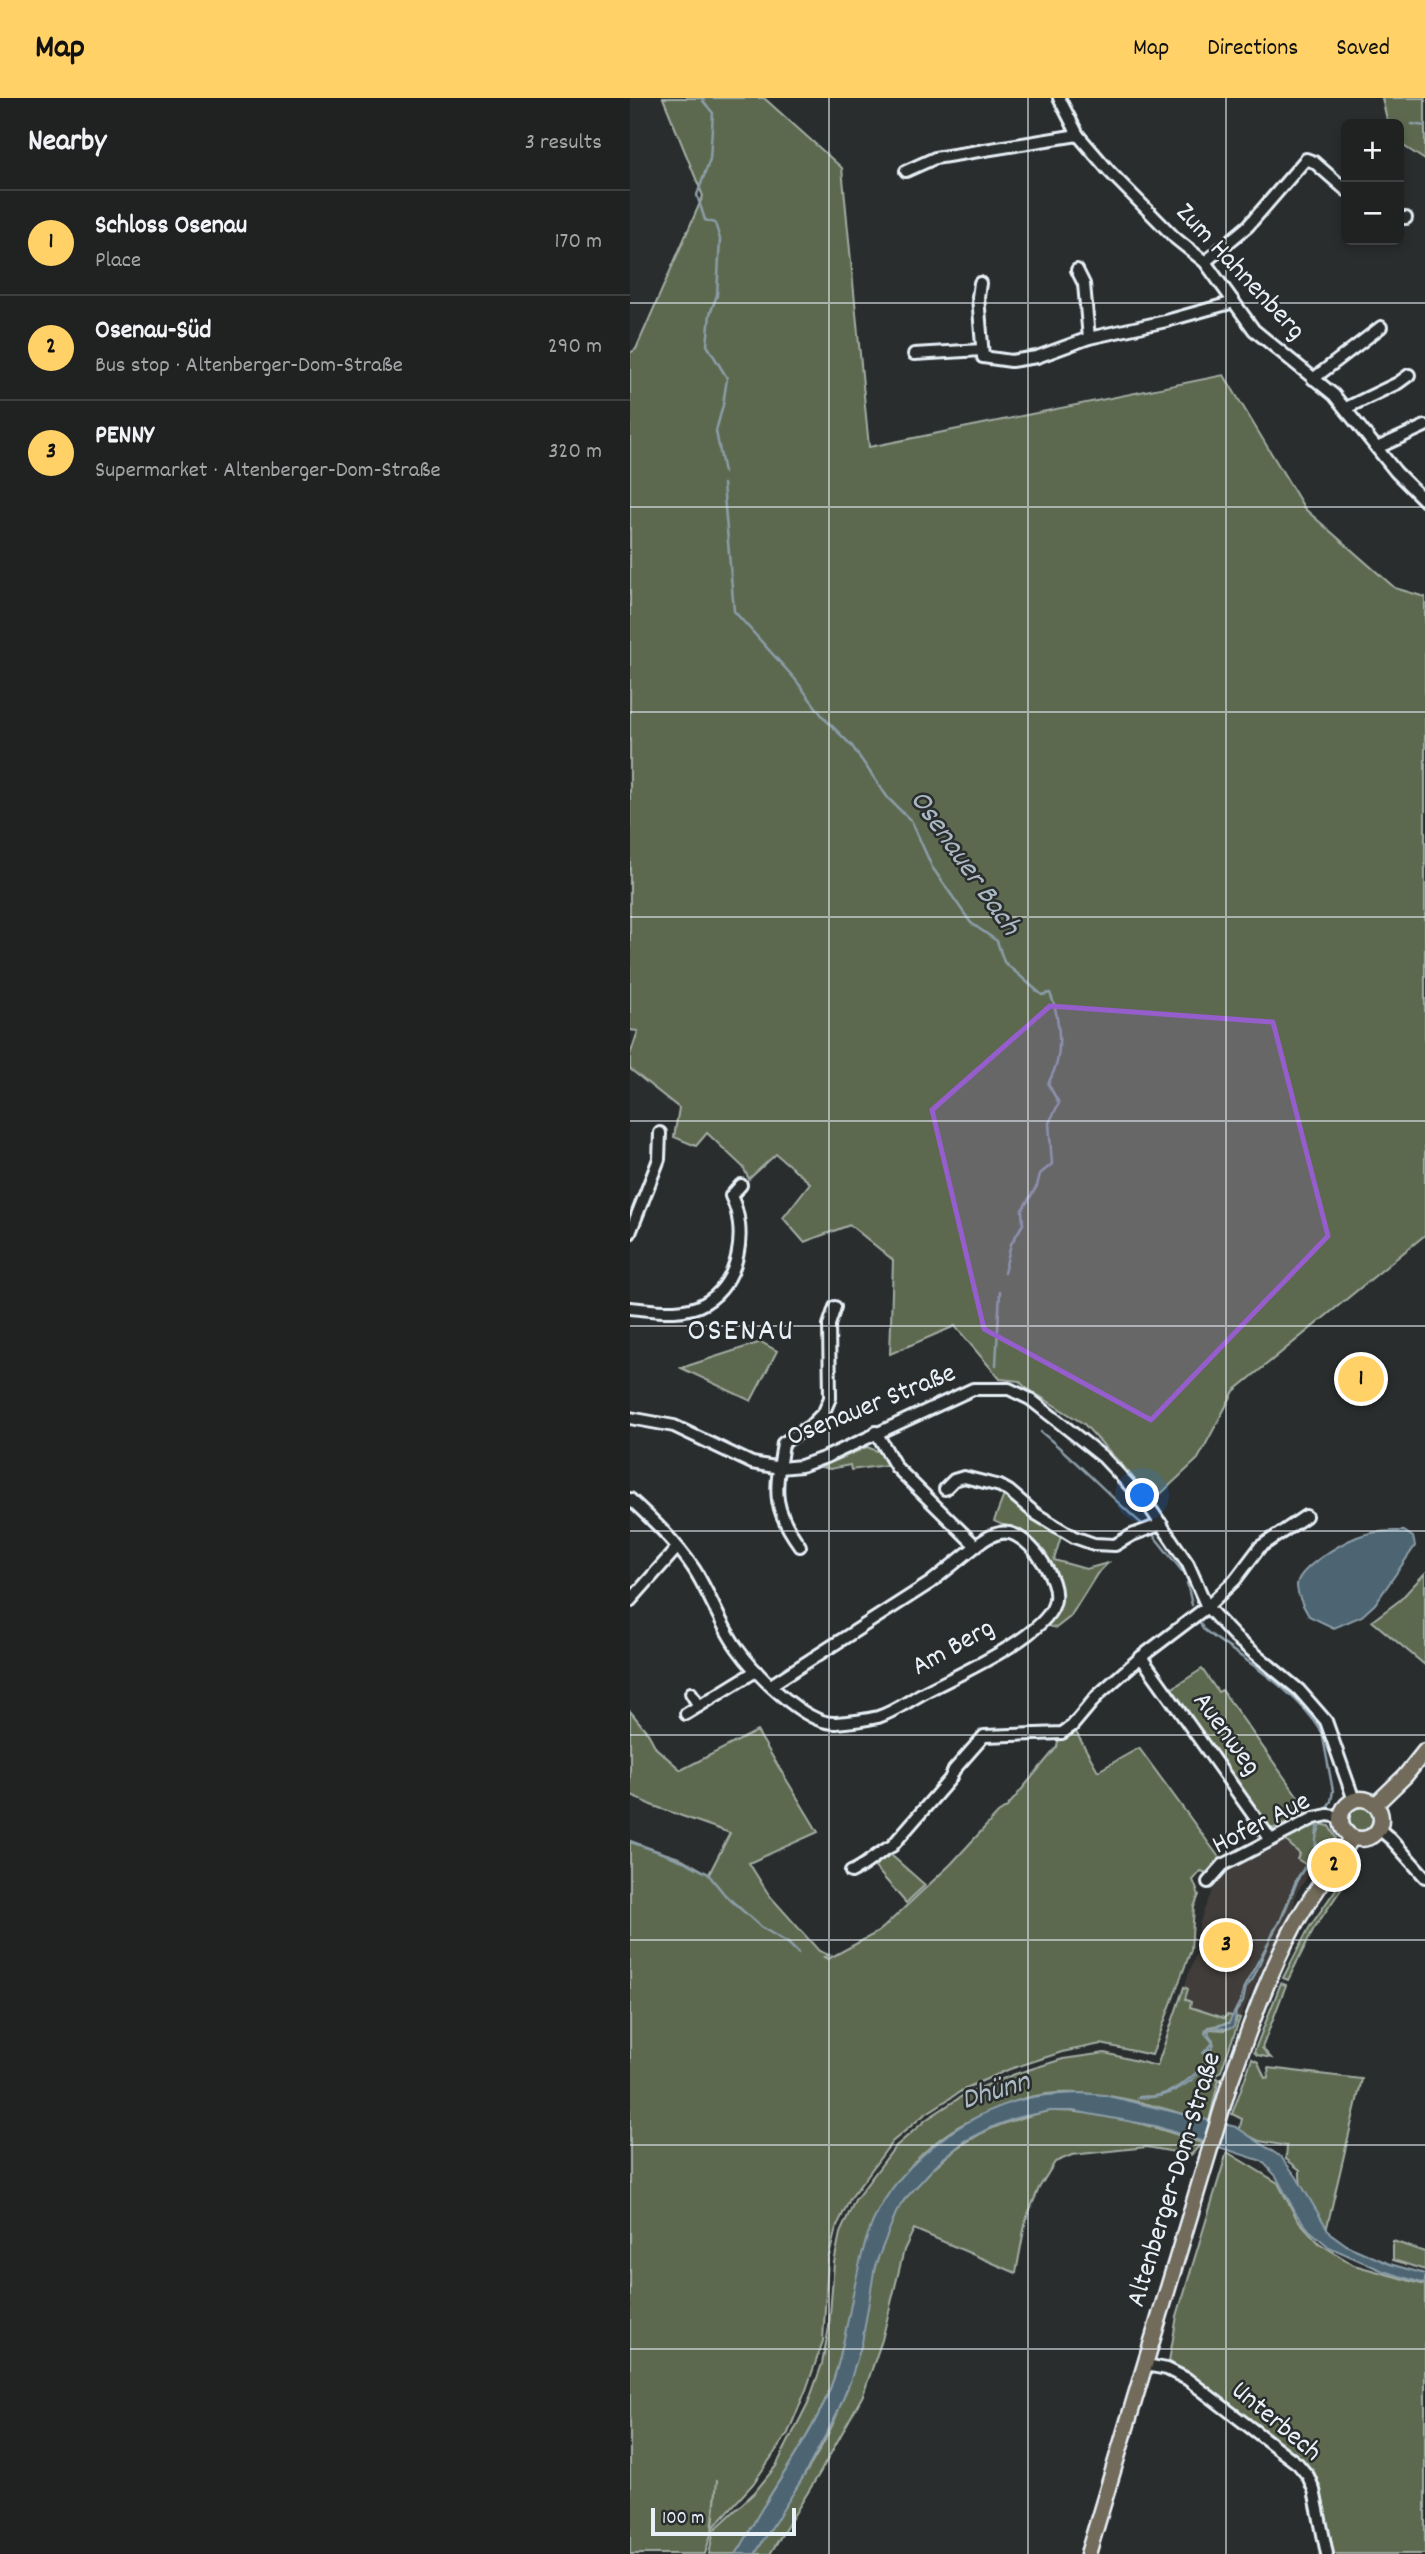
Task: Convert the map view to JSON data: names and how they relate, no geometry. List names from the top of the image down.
{
  "streets": {
    "main road": ["Altenberger-Dom-Straße"],
    "street": [
      "Zum Hahnenberg",
      "Osenauer Straße",
      "Am Berg",
      "Auenweg",
      "Hofer Aue",
      "Unterbech"
    ]
  },
  "crossings": [
    ["Osenauer Straße", "Hofer Aue"],
    ["Osenauer Straße", "Altenberger-Dom-Straße"],
    ["Auenweg", "Hofer Aue"],
    ["Hofer Aue", "Altenberger-Dom-Straße"],
    ["Altenberger-Dom-Straße", "Unterbech"]
  ],
  "districts": ["OSENAU"],
  "water": ["Osenauer Bach", "Dhünn"],
  "scale_bar": "100 m",
  "page": {
    "header": "Map",
    "nav": ["Map", "Directions", "Saved"],
    "heading": ["Nearby", "3 results"],
    "map_buttons": ["+", "−"],
    "list": [
      {
        "mark": "1",
        "name": "Schloss Osenau",
        "note": "Place",
        "value": "170 m"
      },
      {
        "mark": "2",
        "name": "Osenau-Süd",
        "note": "Bus stop · Altenberger-Dom-Straße",
        "value": "290 m"
      },
      {
        "mark": "3",
        "name": "PENNY",
        "note": "Supermarket · Altenberger-Dom-Straße",
        "value": "320 m"
      }
    ],
    "pins": ["1", "2", "3"],
    "scale": "100 m"
  }
}
